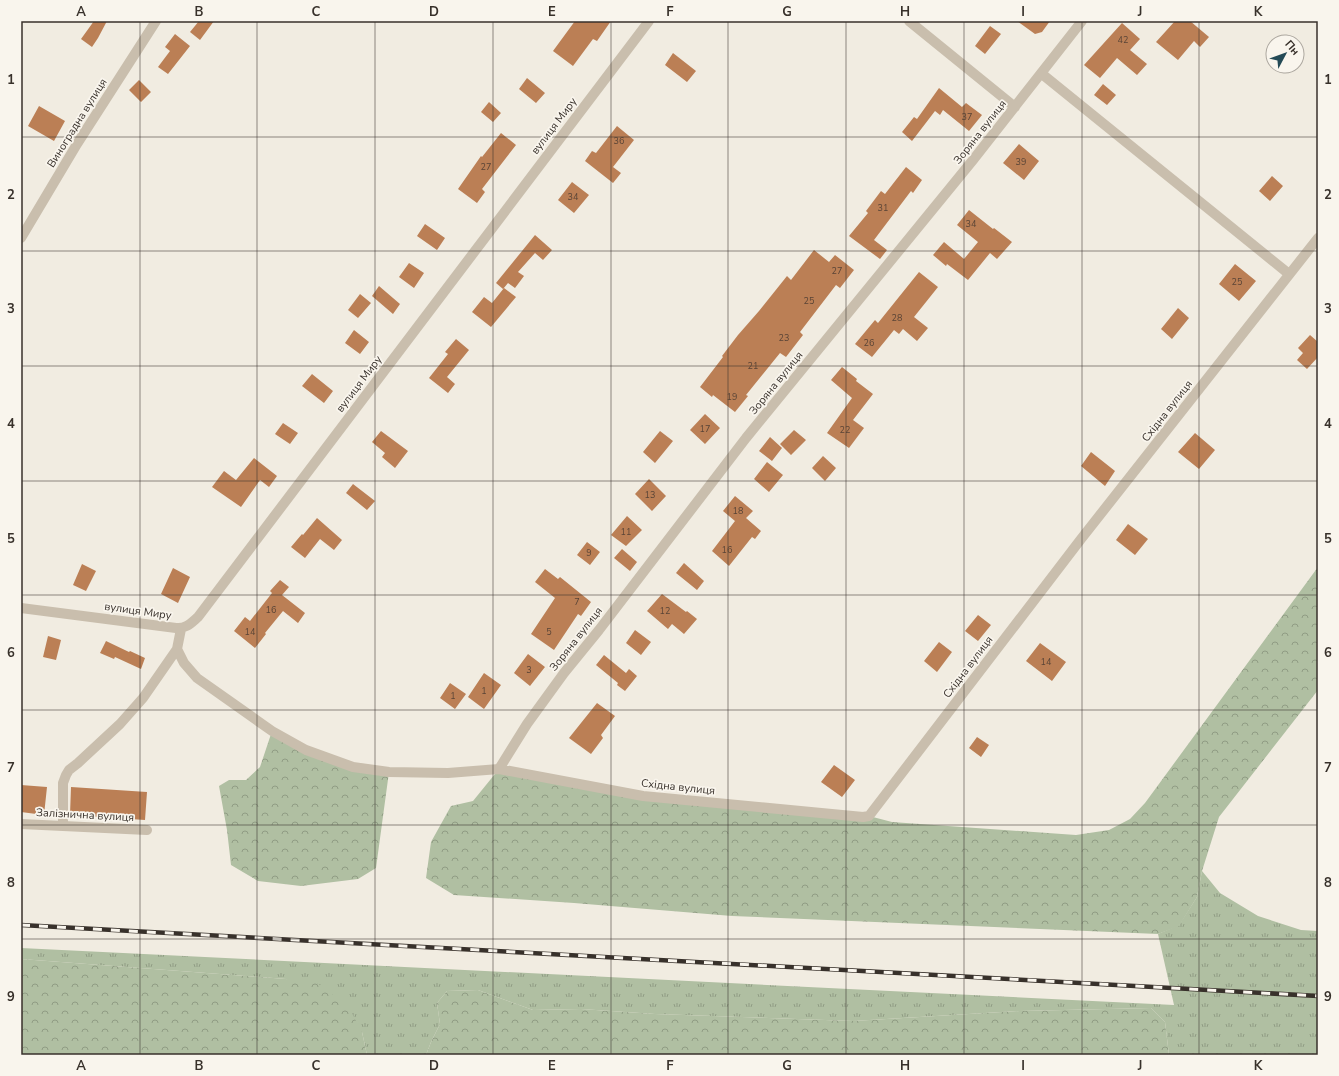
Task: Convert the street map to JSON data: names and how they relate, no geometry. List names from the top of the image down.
{
  "streets": {
    "street": [
      "Виноградна вулиця",
      "вулиця Миру",
      "Зоряна вулиця",
      "Східна вулиця",
      "Залізнична вулиця"
    ]
  },
  "crossings": [
    ["Зоряна вулиця", "Східна вулиця"]
  ],
  "house_numbers": [
    "42",
    "37",
    "36",
    "39",
    "27",
    "34",
    "31",
    "34",
    "27",
    "25",
    "25",
    "28",
    "23",
    "26",
    "21",
    "19",
    "17",
    "22",
    "13",
    "18",
    "11",
    "16",
    "9",
    "7",
    "16",
    "12",
    "14",
    "5",
    "14",
    "3",
    "1",
    "1"
  ],
  "north": "top right",
  "grid": {
    "columns": [
      "A",
      "B",
      "C",
      "D",
      "E",
      "F",
      "G",
      "H",
      "I",
      "J",
      "K"
    ],
    "rows": [
      "1",
      "2",
      "3",
      "4",
      "5",
      "6",
      "7",
      "8",
      "9"
    ]
  }
}
